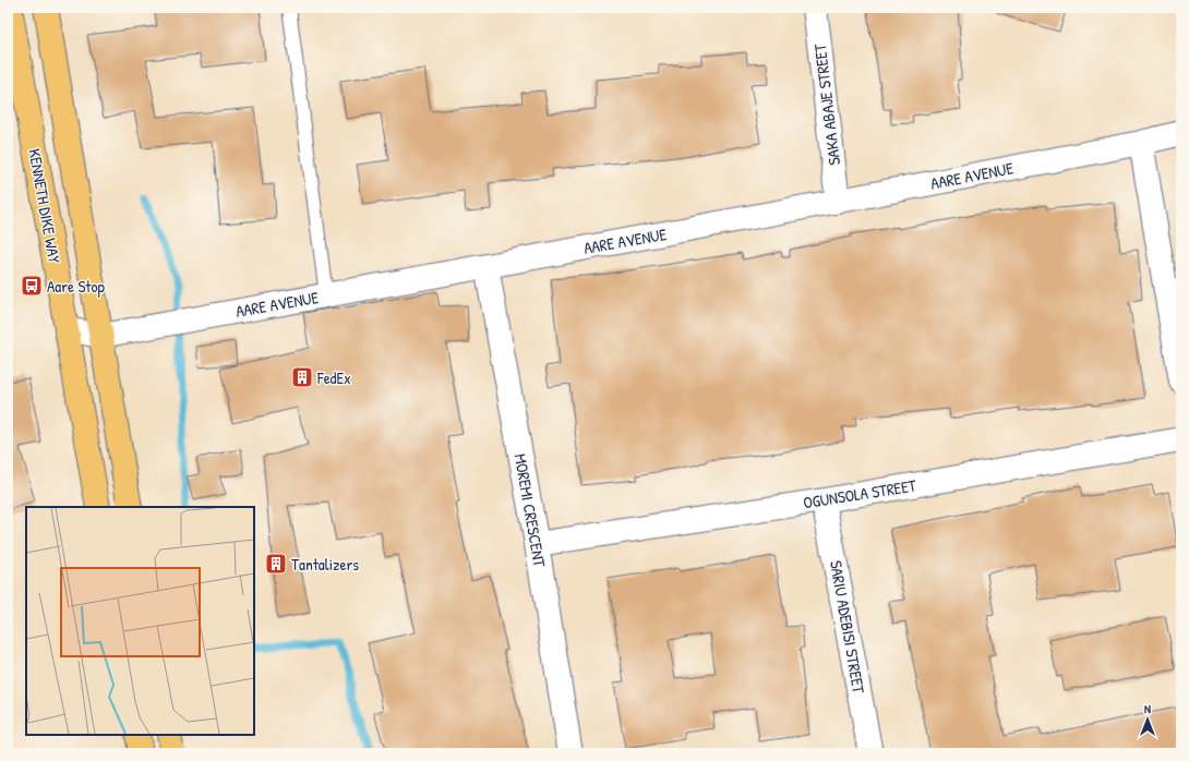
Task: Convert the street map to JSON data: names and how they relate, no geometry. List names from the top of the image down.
{
  "streets": {
    "highway": ["KENNETH DIKE WAY"],
    "street": [
      "SAKA ABAJE STREET",
      "AARE AVENUE",
      "OGUNSOLA STREET",
      "MOREMI CRESCENT",
      "SARIU ADEBISI STREET"
    ]
  },
  "crossings": [
    ["SAKA ABAJE STREET", "AARE AVENUE"],
    ["AARE AVENUE", "KENNETH DIKE WAY"],
    ["AARE AVENUE", "MOREMI CRESCENT"],
    ["OGUNSOLA STREET", "MOREMI CRESCENT"],
    ["OGUNSOLA STREET", "SARIU ADEBISI STREET"]
  ],
  "places": {
    "bus stop": ["Aare Stop"],
    "building": ["FedEx", "Tantalizers"]
  },
  "north": "top"
}
